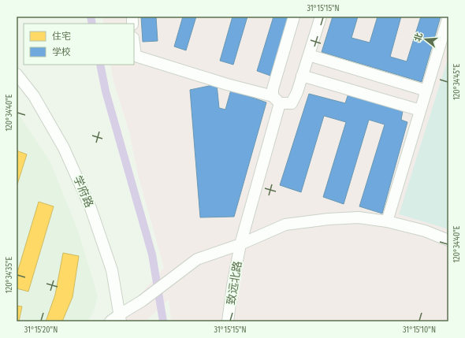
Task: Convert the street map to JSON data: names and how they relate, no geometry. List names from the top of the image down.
{
  "streets": {
    "street": ["学府路", "致远北路"]
  },
  "legend": ["住宅", "学校"],
  "north": "left",
  "coordinates": [
    "31°15'15\"N",
    "120°34'45\"E",
    "120°34'40\"E",
    "120°34'35\"E",
    "31°15'20\"N",
    "31°15'10\"N"
  ]
}
